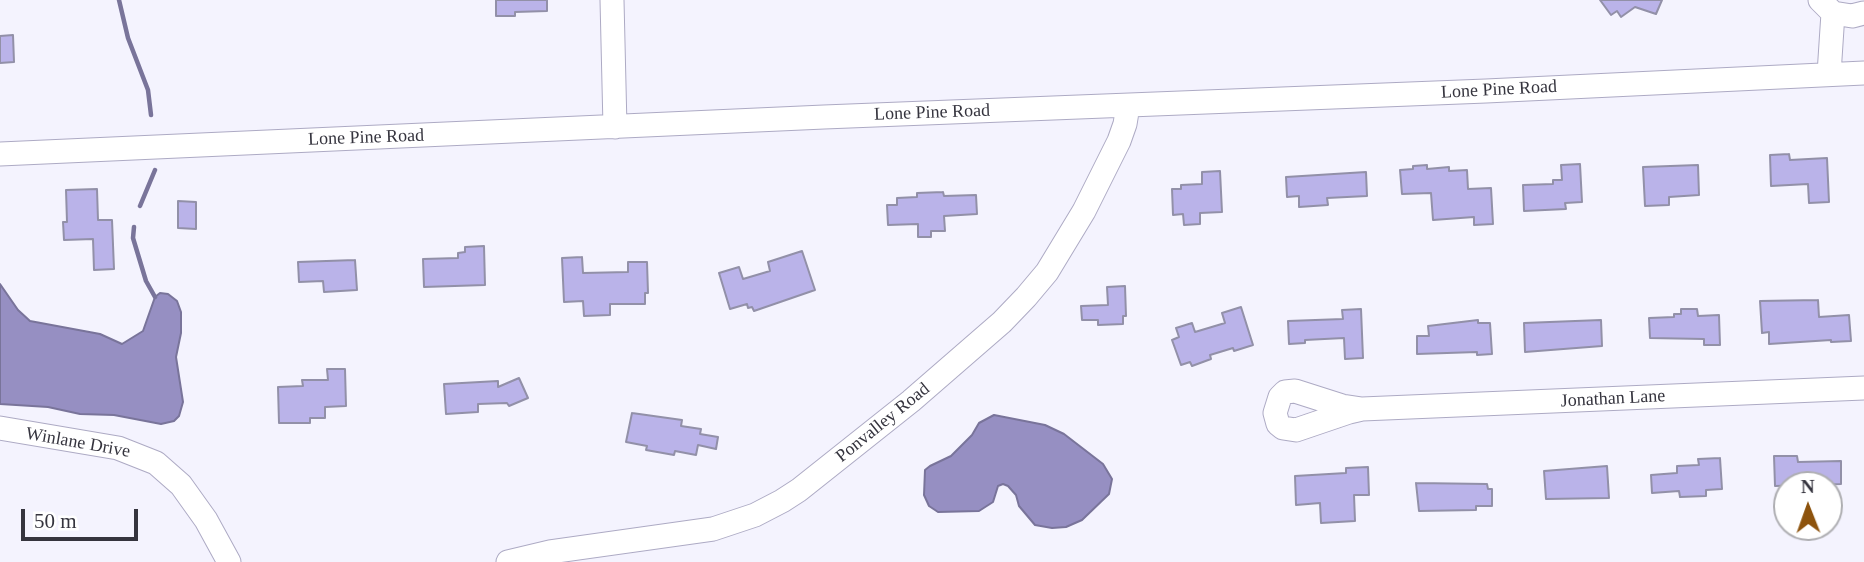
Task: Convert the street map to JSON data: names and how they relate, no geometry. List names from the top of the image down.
{
  "streets": {
    "street": [
      "Lone Pine Road",
      "Jonathan Lane",
      "Ponvalley Road",
      "Winlane Drive"
    ]
  },
  "crossings": [
    ["Lone Pine Road", "Ponvalley Road"]
  ],
  "scale_bar": "50 m",
  "north": "top"
}
